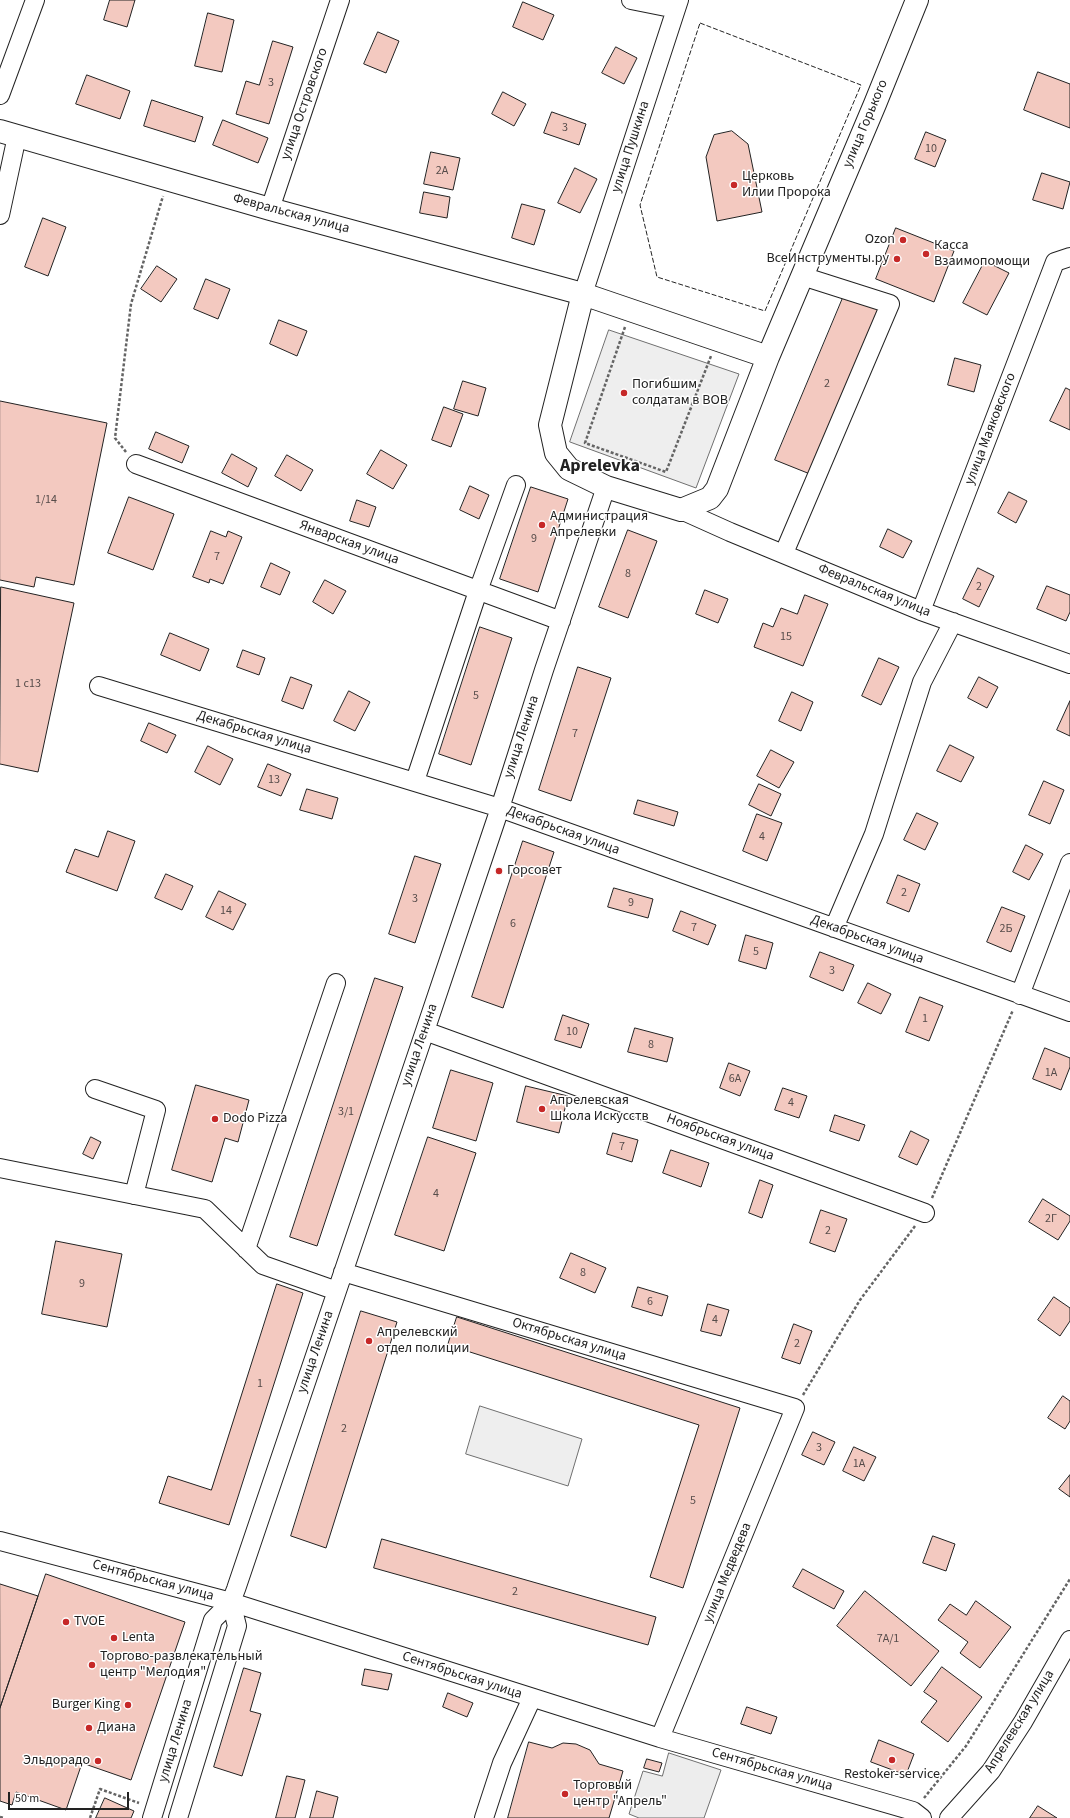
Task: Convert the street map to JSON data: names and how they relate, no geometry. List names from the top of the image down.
{
  "streets": {
    "main road": ["улица Горького", "Февральская улица"],
    "street": [
      "улица Островского",
      "улица Пушкина",
      "улица Маяковского",
      "Январская улица",
      "Декабрьская улица",
      "улица Ленина",
      "Ноябрьская улица",
      "Октябрьская улица",
      "улица Медведева",
      "Сентябрьская улица",
      "Апрелевская улица"
    ]
  },
  "crossings": [
    ["улица Островского", "Февральская улица"],
    ["улица Горького", "Февральская улица"],
    ["улица Пушкина", "Февральская улица"],
    ["Февральская улица", "улица Маяковского"],
    ["Январская улица", "улица Ленина"],
    ["Декабрьская улица", "улица Ленина"],
    ["улица Ленина", "Ноябрьская улица"],
    ["улица Ленина", "Октябрьская улица"],
    ["улица Ленина", "Сентябрьская улица"],
    ["Октябрьская улица", "улица Медведева"],
    ["улица Медведева", "Сентябрьская улица"]
  ],
  "districts": ["Aprelevka"],
  "places": [
    "Церковь Илии Пророка",
    "Ozon",
    "Касса Взаимопомощи",
    "ВсеИнструменты.ру",
    "Погибшим солдатам в ВОВ",
    "Администрация Апрелевки",
    "Горсовет",
    "Апрелевская Школа Искусств",
    "Dodo Pizza",
    "Апрелевский отдел полиции",
    "TVOE",
    "Lenta",
    "Торгово-развлекательный центр \"Мелодия\"",
    "Burger King",
    "Диана",
    "Restoker-service",
    "Эльдорадо",
    "Торговый центр \"Апрель\""
  ],
  "house_numbers": [
    "3",
    "3",
    "10",
    "2А",
    "2",
    "1/14",
    "9",
    "7",
    "8",
    "2",
    "15",
    "1 с13",
    "5",
    "7",
    "13",
    "4",
    "2",
    "3",
    "9",
    "14",
    "6",
    "7",
    "2Б",
    "5",
    "3",
    "1",
    "10",
    "8",
    "1А",
    "6А",
    "4",
    "3/1",
    "7",
    "4",
    "2Г",
    "2",
    "8",
    "9",
    "6",
    "4",
    "2",
    "1",
    "2",
    "3",
    "1А",
    "5",
    "2",
    "7А/1"
  ],
  "scale_bar": "50 m"
}
